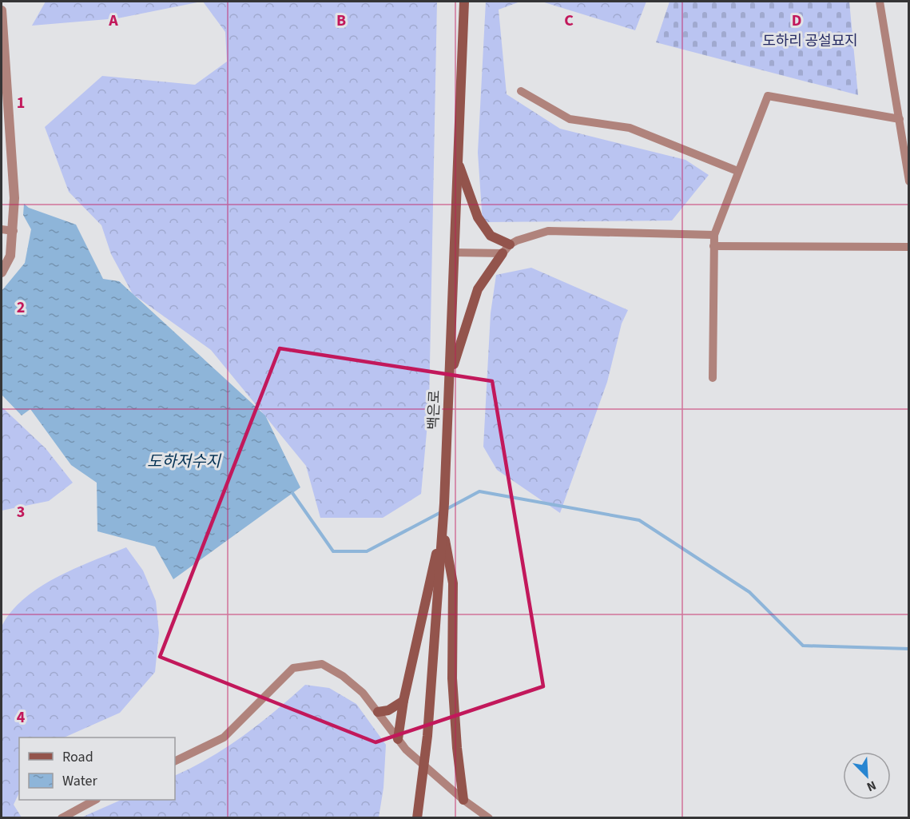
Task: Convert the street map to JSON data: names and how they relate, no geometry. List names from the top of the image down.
{
  "streets": {
    "main road": ["백은로"]
  },
  "water": ["도하저수지"],
  "parks": ["도하리 공설묘지"],
  "legend": ["Road", "Water"],
  "north": "bottom right",
  "grid": {
    "columns": [
      "A",
      "B",
      "C",
      "D"
    ],
    "rows": [
      "1",
      "2",
      "3",
      "4"
    ]
  }
}
